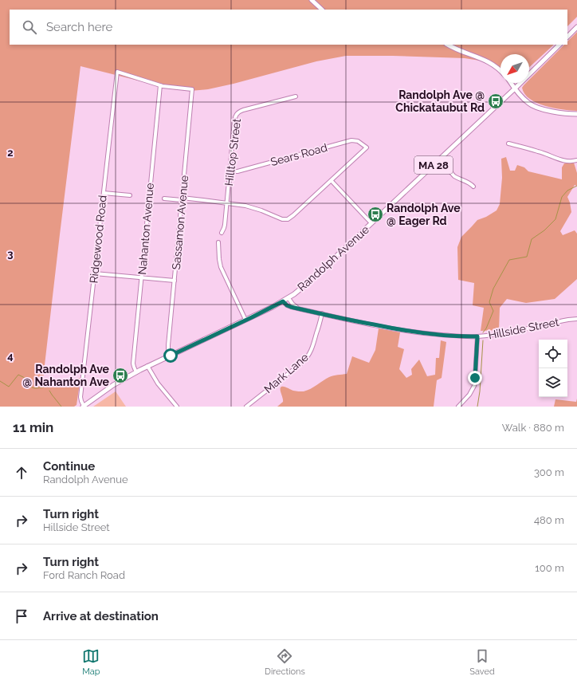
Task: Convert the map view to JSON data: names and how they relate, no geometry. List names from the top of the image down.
{
  "streets": {
    "main road": ["MA 28", "Randolph Avenue"],
    "street": [
      "Hilltop Street",
      "Sears Road",
      "Sassamon Avenue",
      "Nahanton Avenue",
      "Ridgewood Road",
      "Hillside Street",
      "Mark Lane"
    ]
  },
  "crossings": [
    ["Hilltop Street", "Sears Road"],
    ["Sassamon Avenue", "Nahanton Avenue"],
    ["Sassamon Avenue", "Ridgewood Road"],
    ["Sassamon Avenue", "Randolph Avenue"],
    ["Nahanton Avenue", "Ridgewood Road"],
    ["Nahanton Avenue", "Randolph Avenue"],
    ["Ridgewood Road", "Randolph Avenue"],
    ["Randolph Avenue", "Hillside Street"],
    ["Hillside Street", "Mark Lane"]
  ],
  "places": {
    "bus stop": ["Randolph Ave @ Chickataubut Rd", "Randolph Ave @ Eager Rd", "Randolph Ave @ Nahanton Ave"]
  },
  "north": "bottom left",
  "page": {
    "search": "Search here",
    "heading": ["11 min", "Walk · 880 m"],
    "list": [
      ["Continue", "Randolph Avenue", "300 m"],
      ["Turn right", "Hillside Street", "480 m"],
      ["Turn right", "Ford Ranch Road", "100 m"],
      "Arrive at destination"
    ],
    "nav": ["Map", "Directions", "Saved"]
  },
  "grid": {
    "rows": ["2", "3", "4"]
  }
}
